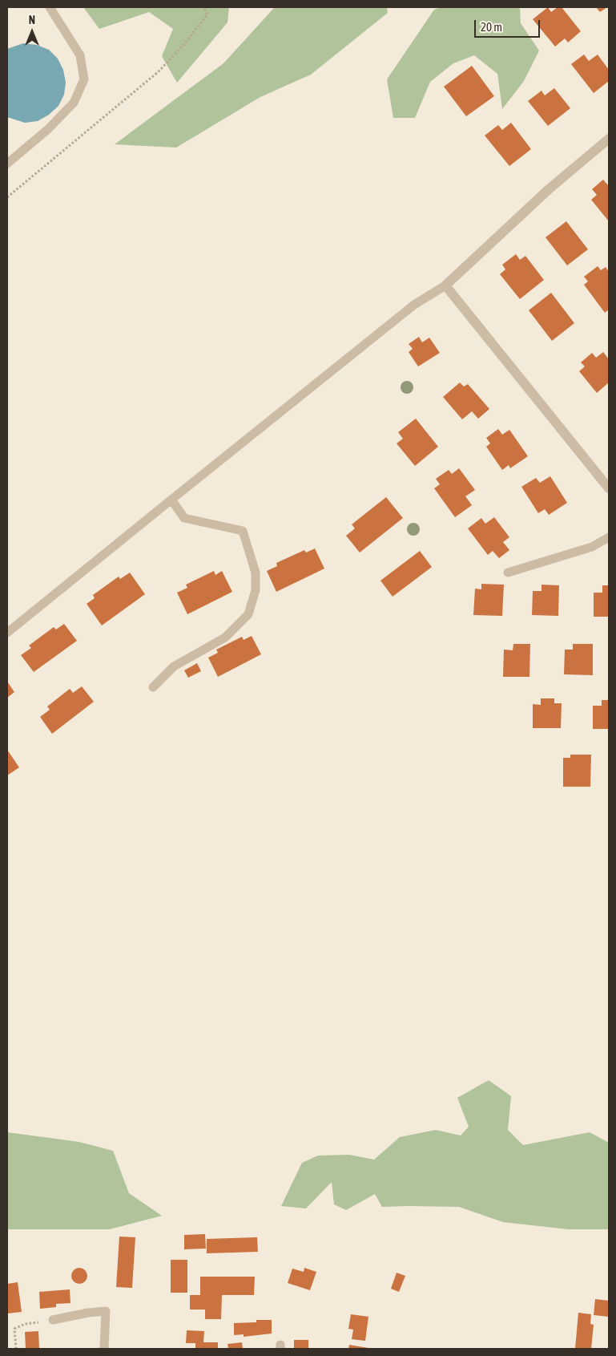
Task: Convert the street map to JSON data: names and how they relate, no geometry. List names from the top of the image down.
{
  "scale_bar": "20 m",
  "north": "top"
}
